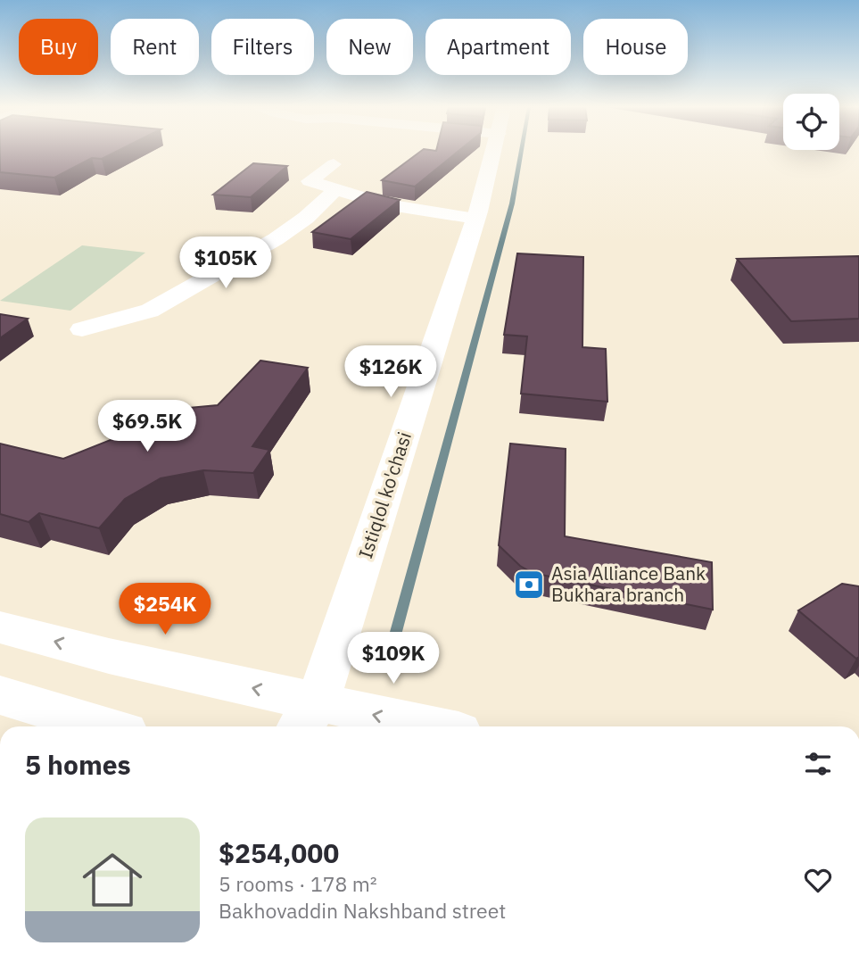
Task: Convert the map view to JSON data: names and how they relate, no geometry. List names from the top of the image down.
{
  "streets": {
    "main road": ["Istiqlol ko'chasi"]
  },
  "places": {
    "bank": ["Asia Alliance Bank Bukhara branch"]
  },
  "page": {
    "chip": [
      "Buy",
      "Rent",
      "Filters",
      "New",
      "Apartment",
      "House"
    ],
    "price": [
      "$105K",
      "$126K",
      "$69.5K",
      "$254K",
      "$109K"
    ],
    "heading": "5 homes",
    "list": [
      {
        "name": "$254,000",
        "note": "5 rooms · 178 m² · Bakhovaddin Nakshband street"
      }
    ]
  }
}
